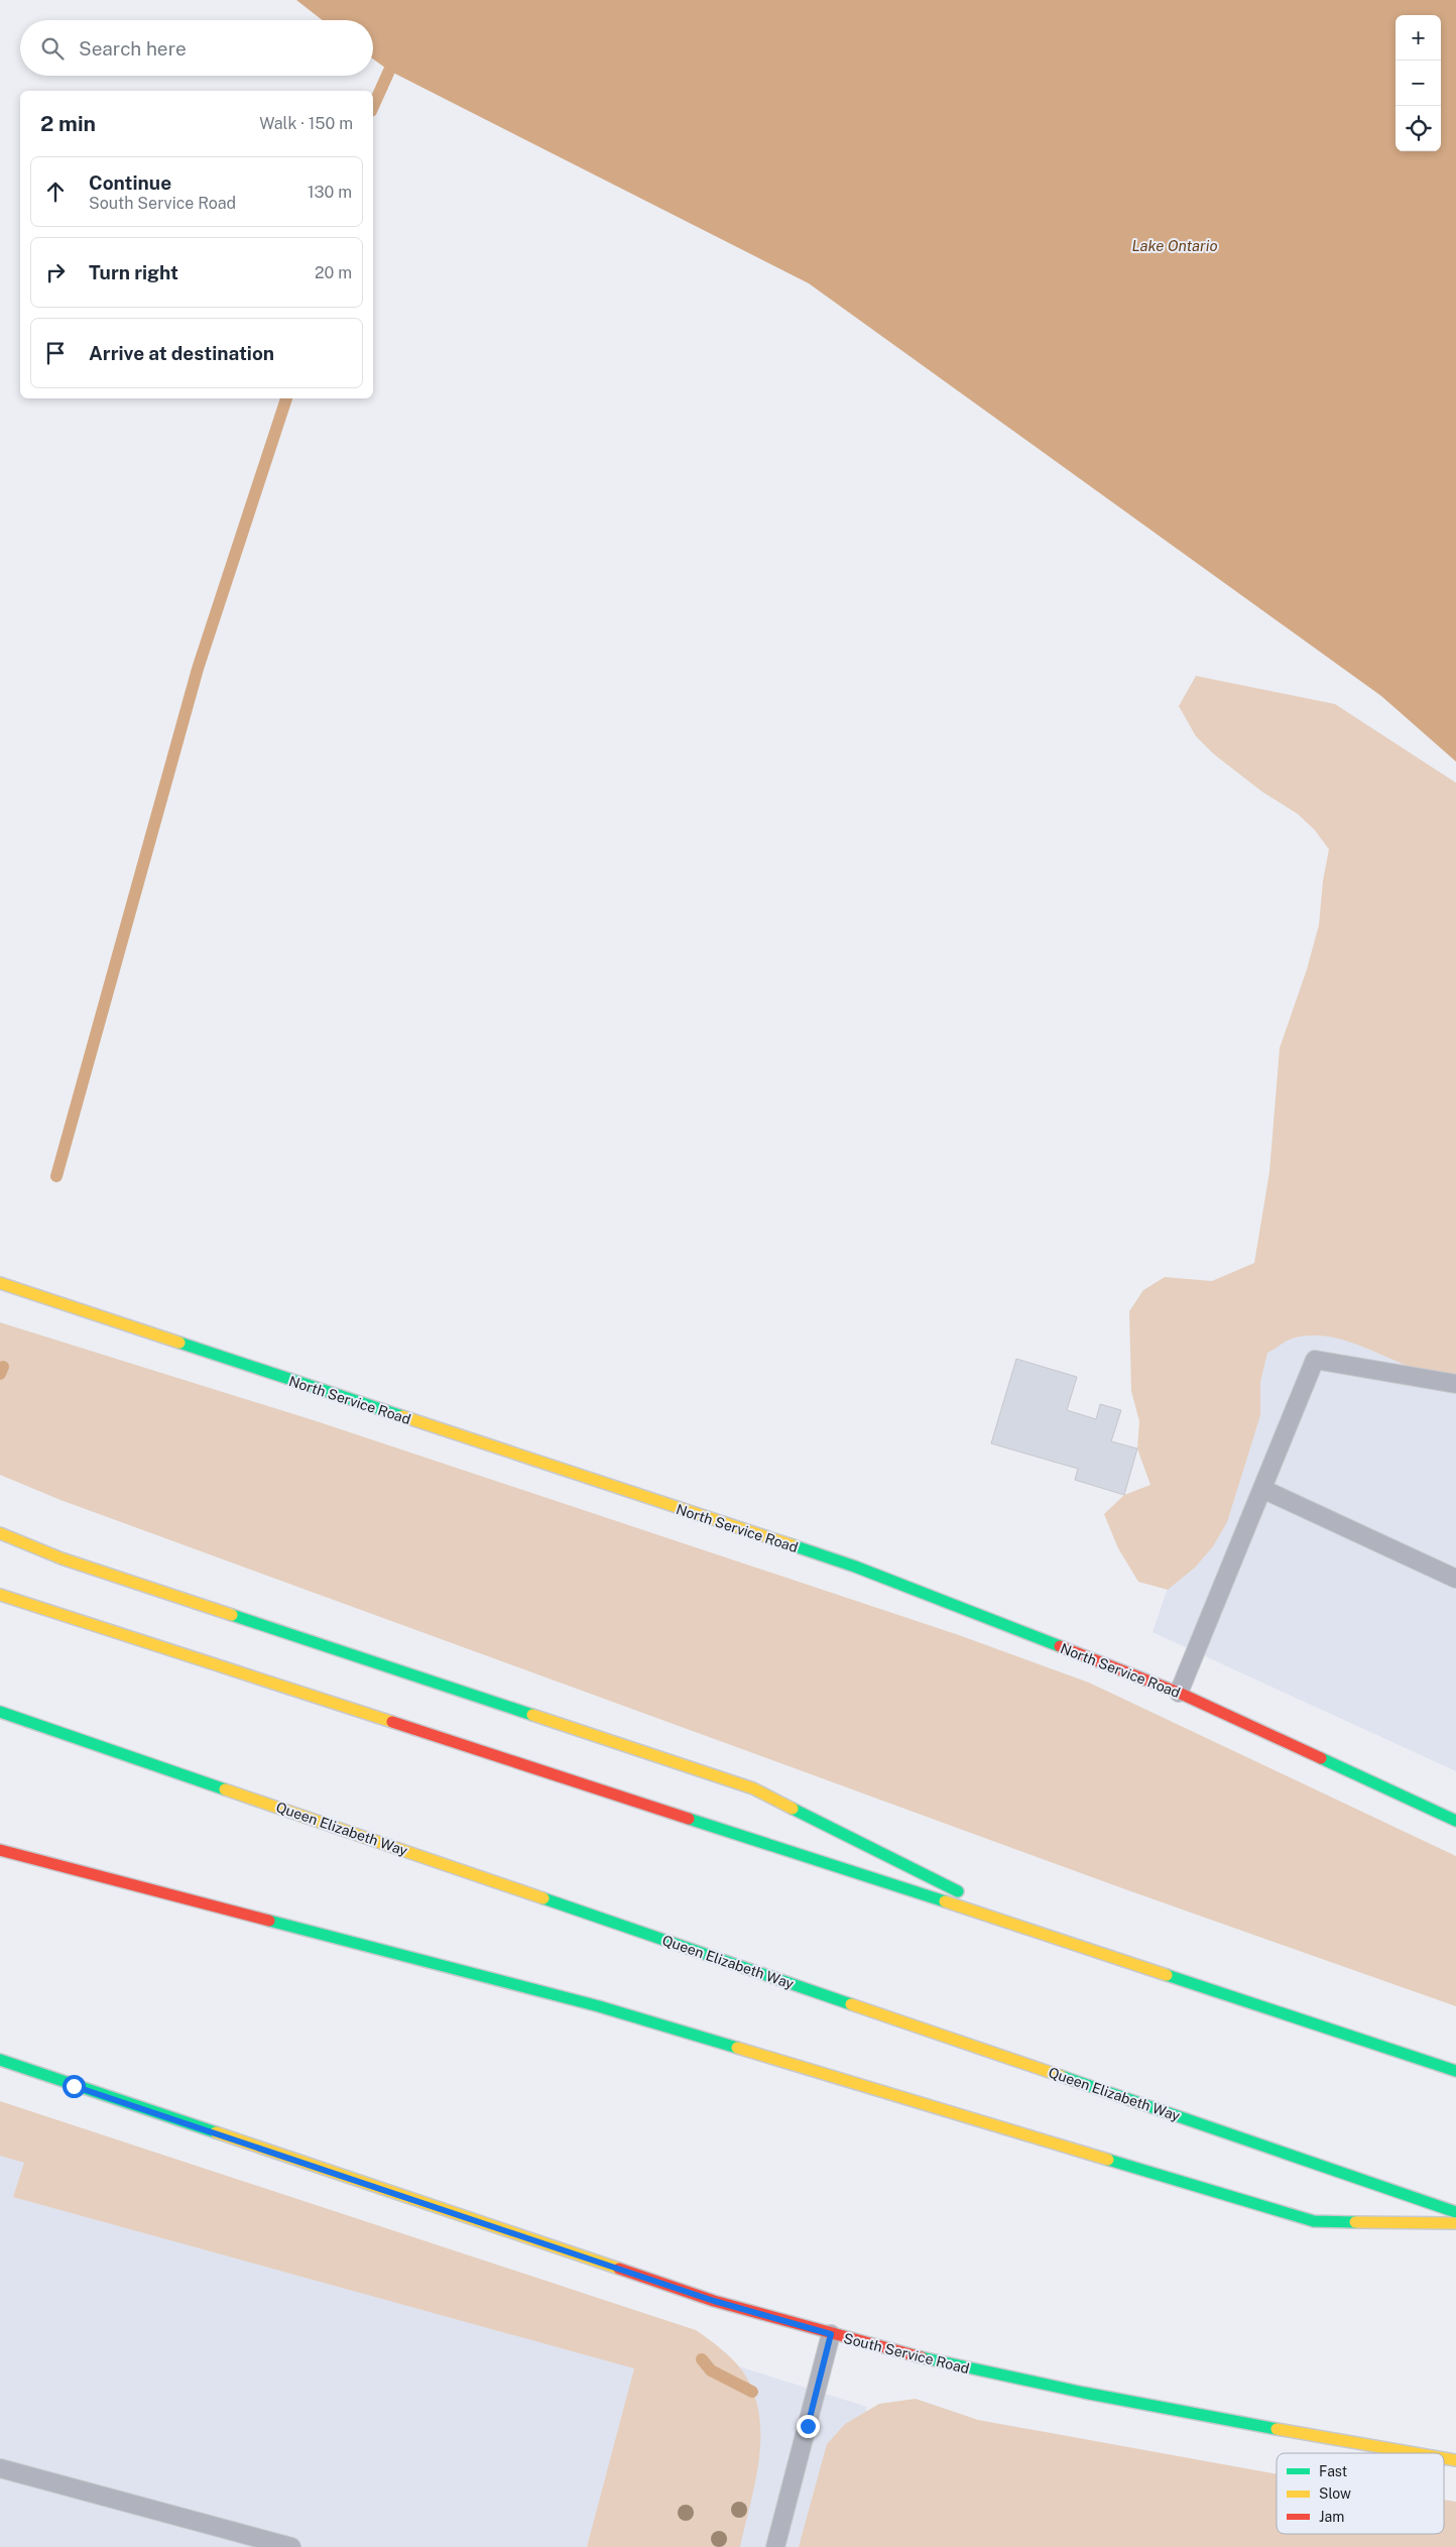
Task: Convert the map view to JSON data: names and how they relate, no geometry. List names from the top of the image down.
{
  "streets": {
    "main road": ["North Service Road", "Queen Elizabeth Way", "South Service Road"]
  },
  "water": ["Lake Ontario"],
  "legend": ["Fast", "Slow", "Jam"],
  "page": {
    "map_buttons": ["+", "−"],
    "search": "Search here",
    "heading": ["2 min", "Walk · 150 m"],
    "list": [
      ["Continue", "South Service Road", "130 m"],
      ["Turn right", "20 m"],
      "Arrive at destination"
    ]
  }
}
